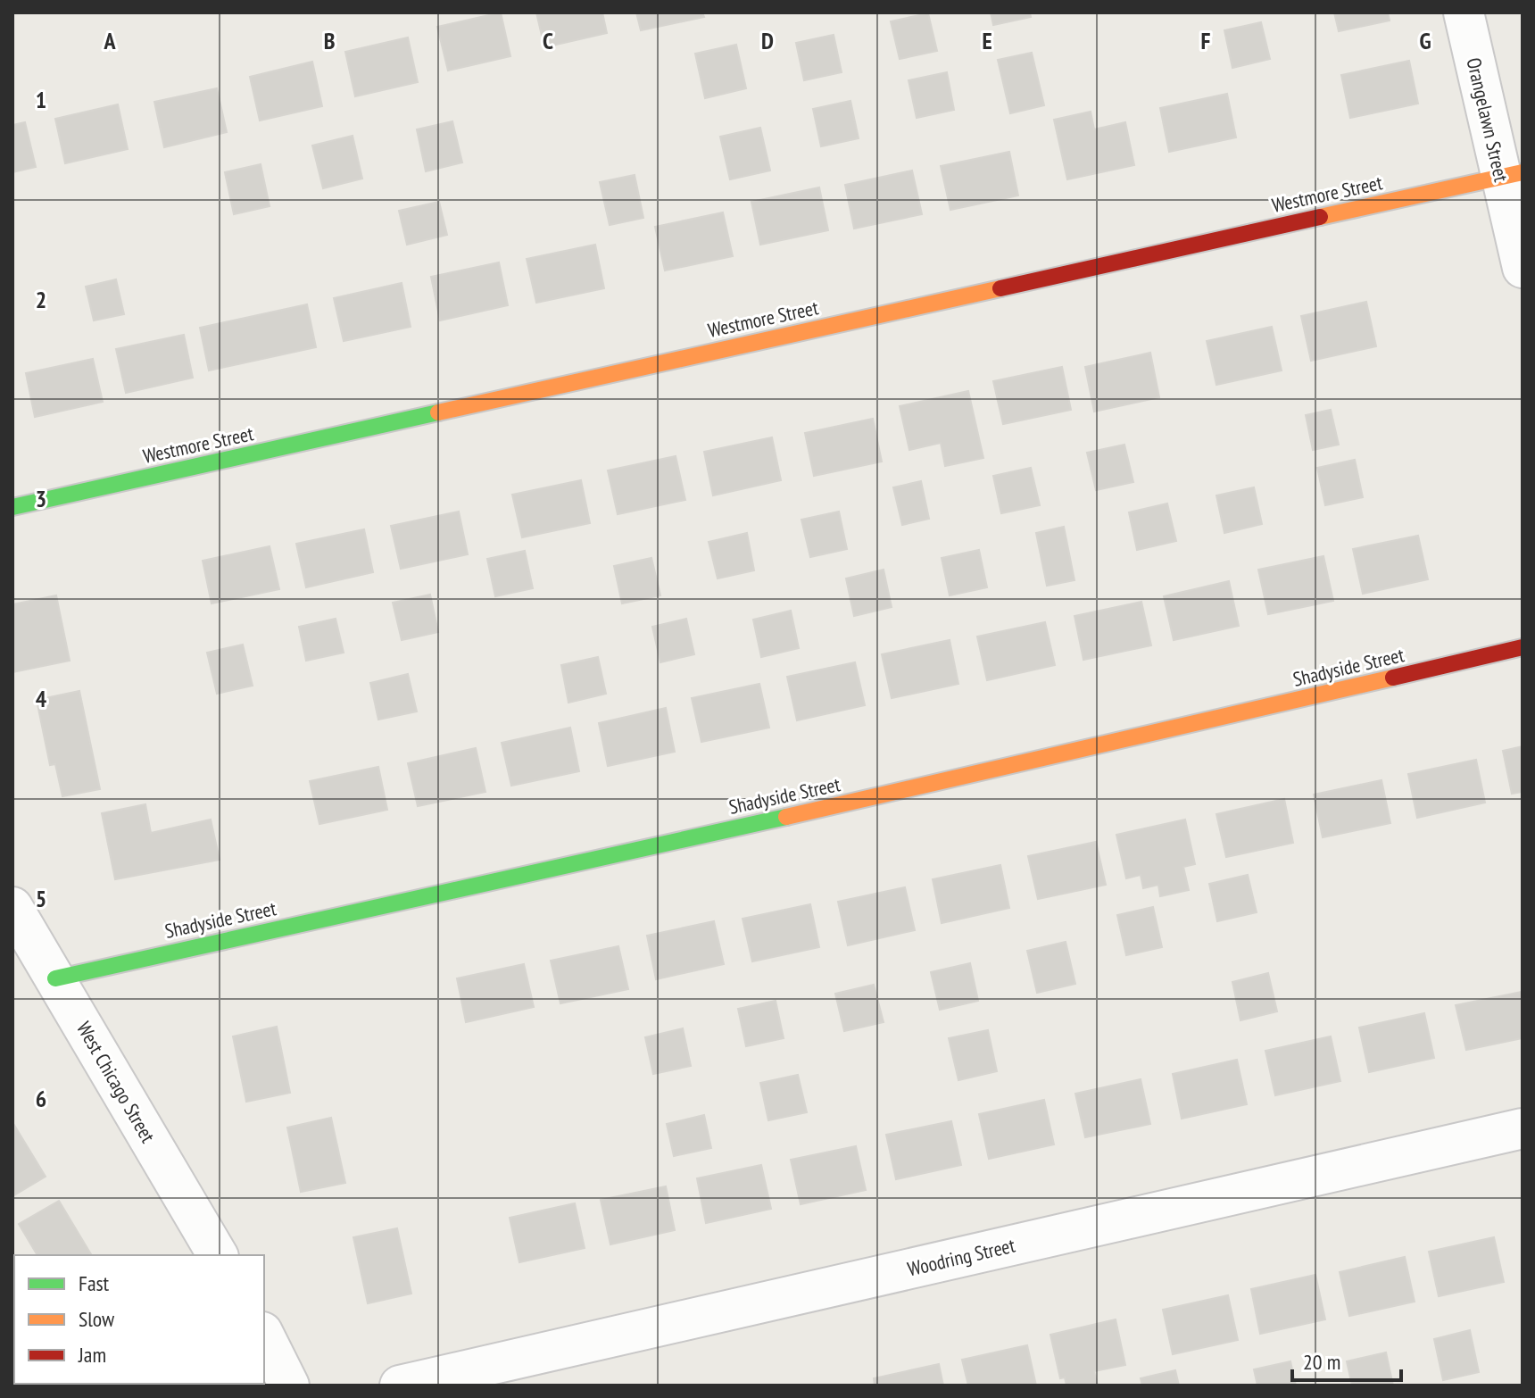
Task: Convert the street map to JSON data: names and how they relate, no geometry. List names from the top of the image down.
{
  "streets": {
    "street": [
      "Orangelawn Street",
      "Westmore Street",
      "Shadyside Street",
      "West Chicago Street",
      "Woodring Street"
    ]
  },
  "crossings": [
    ["Orangelawn Street", "Westmore Street"],
    ["Shadyside Street", "West Chicago Street"]
  ],
  "legend": ["Fast", "Slow", "Jam"],
  "scale_bar": "20 m",
  "grid": {
    "columns": [
      "A",
      "B",
      "C",
      "D",
      "E",
      "F",
      "G"
    ],
    "rows": [
      "1",
      "2",
      "3",
      "4",
      "5",
      "6"
    ]
  }
}
